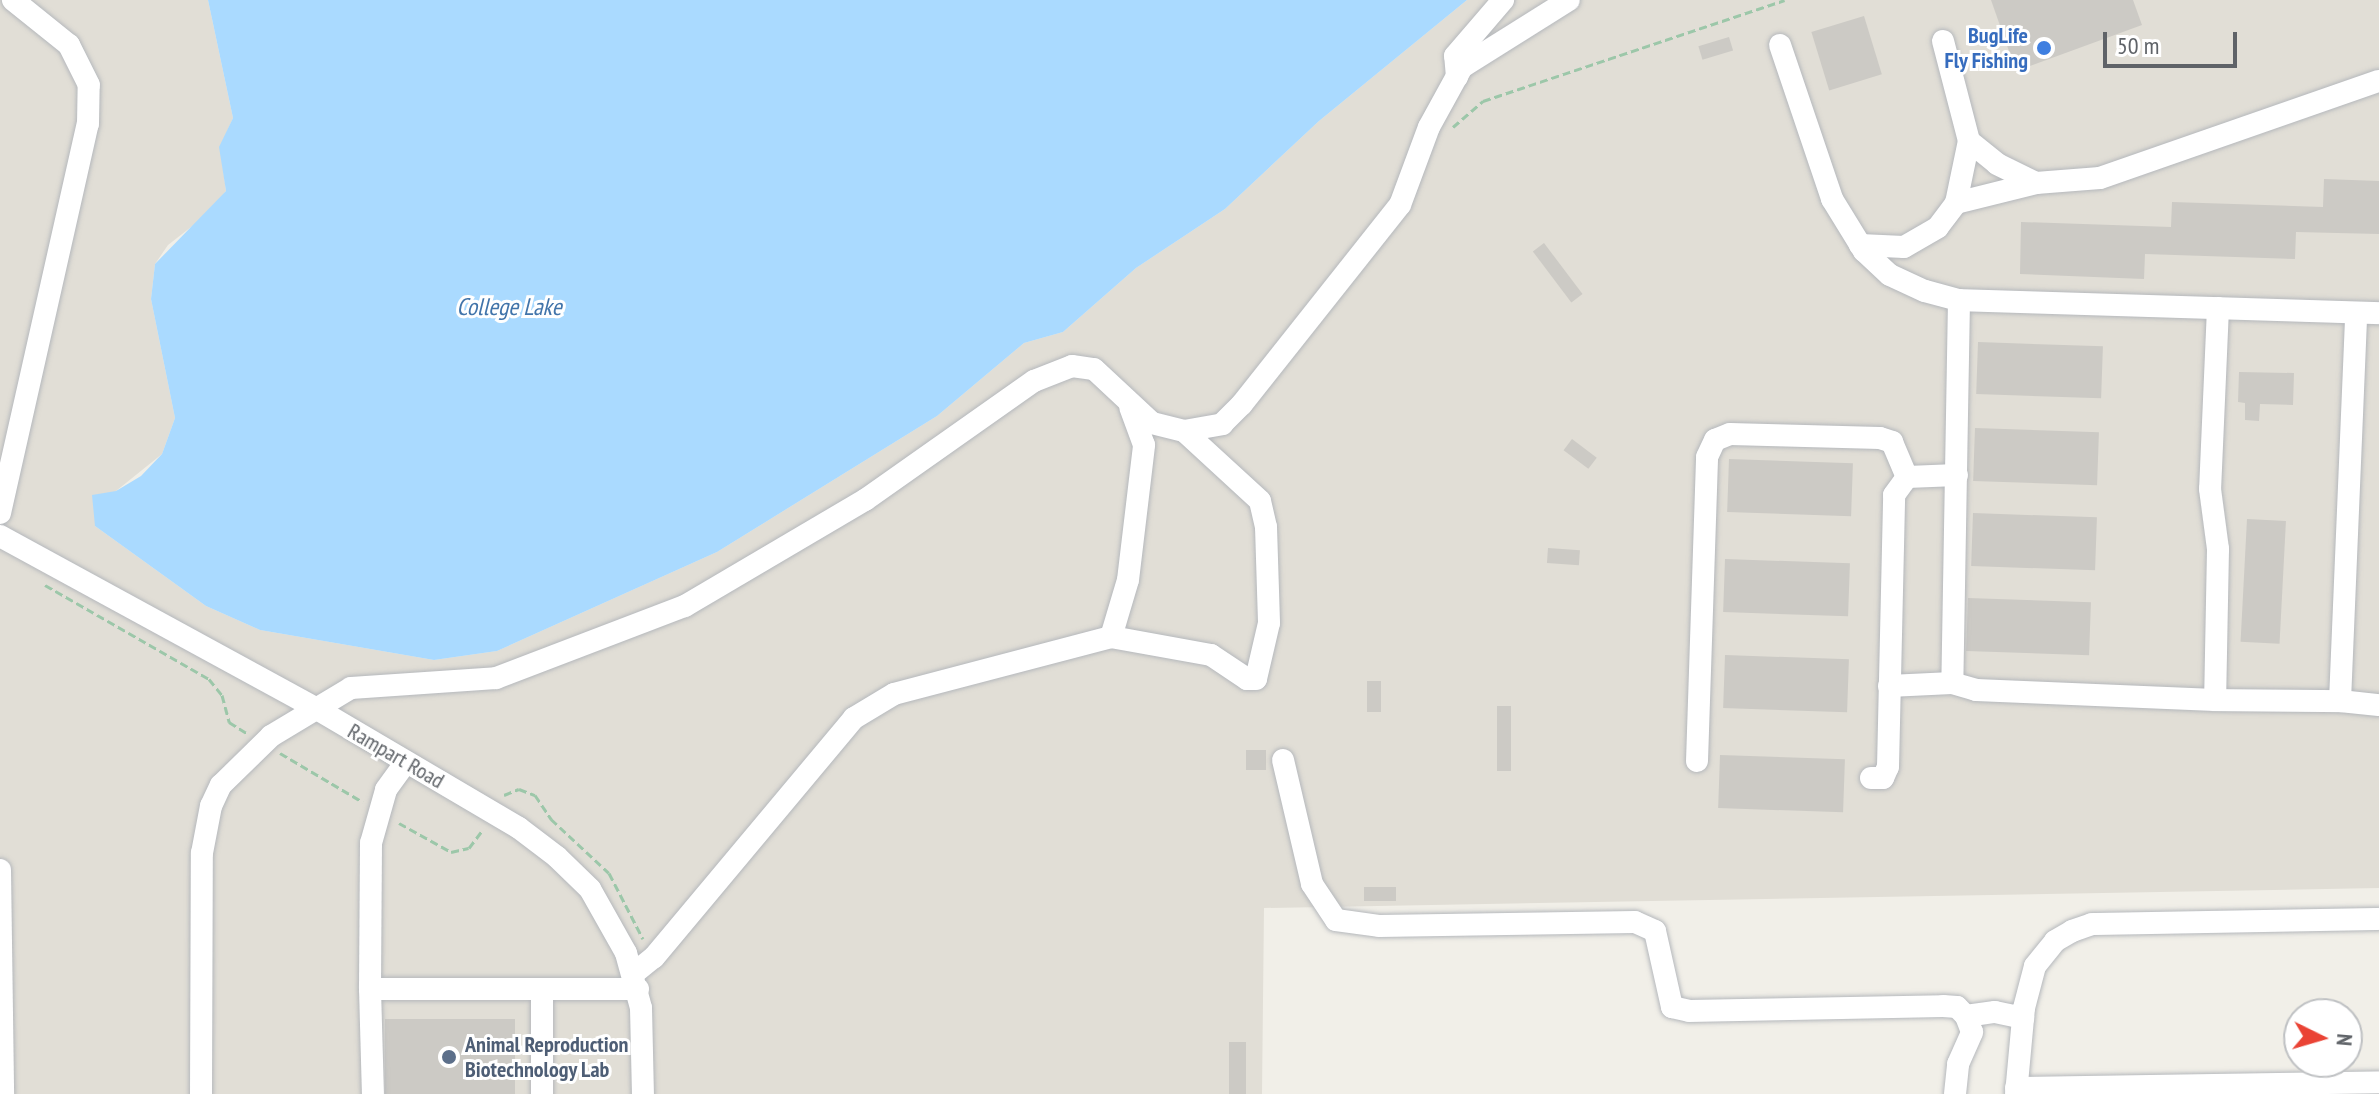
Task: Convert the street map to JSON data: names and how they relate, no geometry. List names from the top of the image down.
{
  "streets": {
    "street": ["Rampart Road"]
  },
  "water": ["College Lake"],
  "places": ["BugLife Fly Fishing", "Animal Reproduction Biotechnology Lab"],
  "scale_bar": "50 m",
  "north": "right"
}
